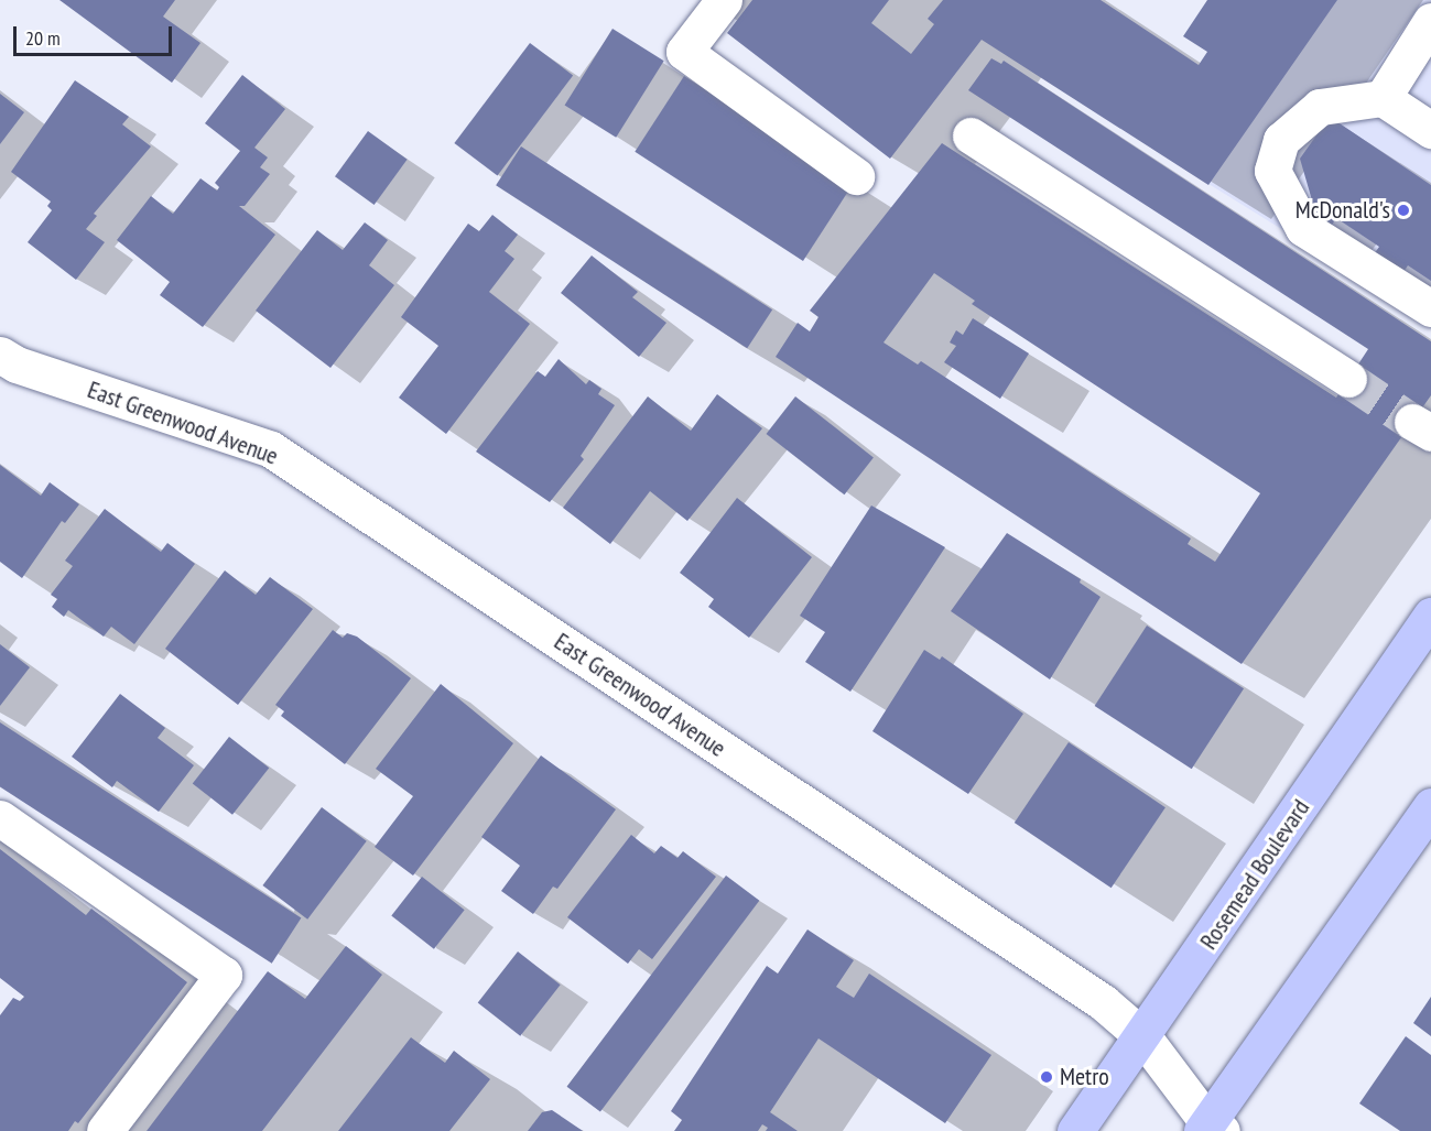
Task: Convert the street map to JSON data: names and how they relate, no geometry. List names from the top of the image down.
{
  "streets": {
    "main road": ["Rosemead Boulevard"],
    "street": ["East Greenwood Avenue"]
  },
  "crossings": [
    ["East Greenwood Avenue", "Rosemead Boulevard"]
  ],
  "places": ["McDonald's", "Metro"],
  "scale_bar": "20 m"
}
